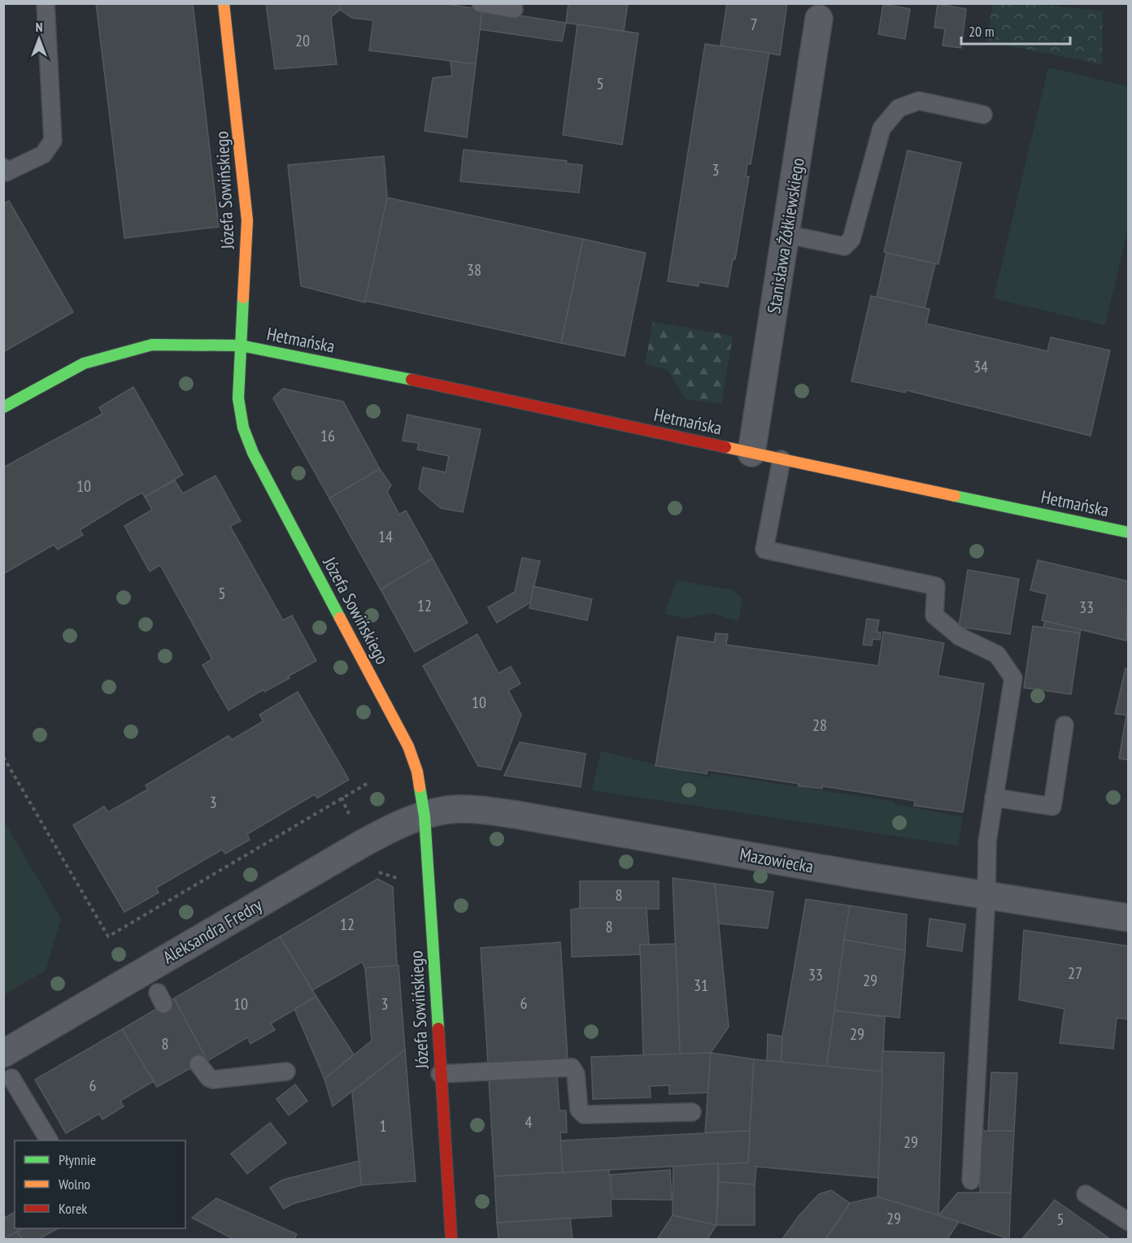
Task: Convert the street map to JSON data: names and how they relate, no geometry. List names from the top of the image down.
{
  "streets": {
    "street": [
      "Józefa Sowińskiego",
      "Stanisława Żółkiewskiego",
      "Hetmańska",
      "Mazowiecka",
      "Aleksandra Fredry"
    ]
  },
  "crossings": [
    ["Józefa Sowińskiego", "Hetmańska"],
    ["Józefa Sowińskiego", "Mazowiecka"],
    ["Józefa Sowińskiego", "Aleksandra Fredry"],
    ["Stanisława Żółkiewskiego", "Hetmańska"],
    ["Mazowiecka", "Aleksandra Fredry"]
  ],
  "house_numbers": [
    "7",
    "20",
    "5",
    "3",
    "38",
    "34",
    "16",
    "10",
    "14",
    "5",
    "12",
    "33",
    "10",
    "28",
    "3",
    "8",
    "12",
    "8",
    "27",
    "33",
    "29",
    "31",
    "6",
    "10",
    "3",
    "29",
    "8",
    "6",
    "4",
    "1",
    "29",
    "29",
    "5"
  ],
  "legend": ["Płynnie", "Wolno", "Korek"],
  "scale_bar": "20 m",
  "north": "top"
}
